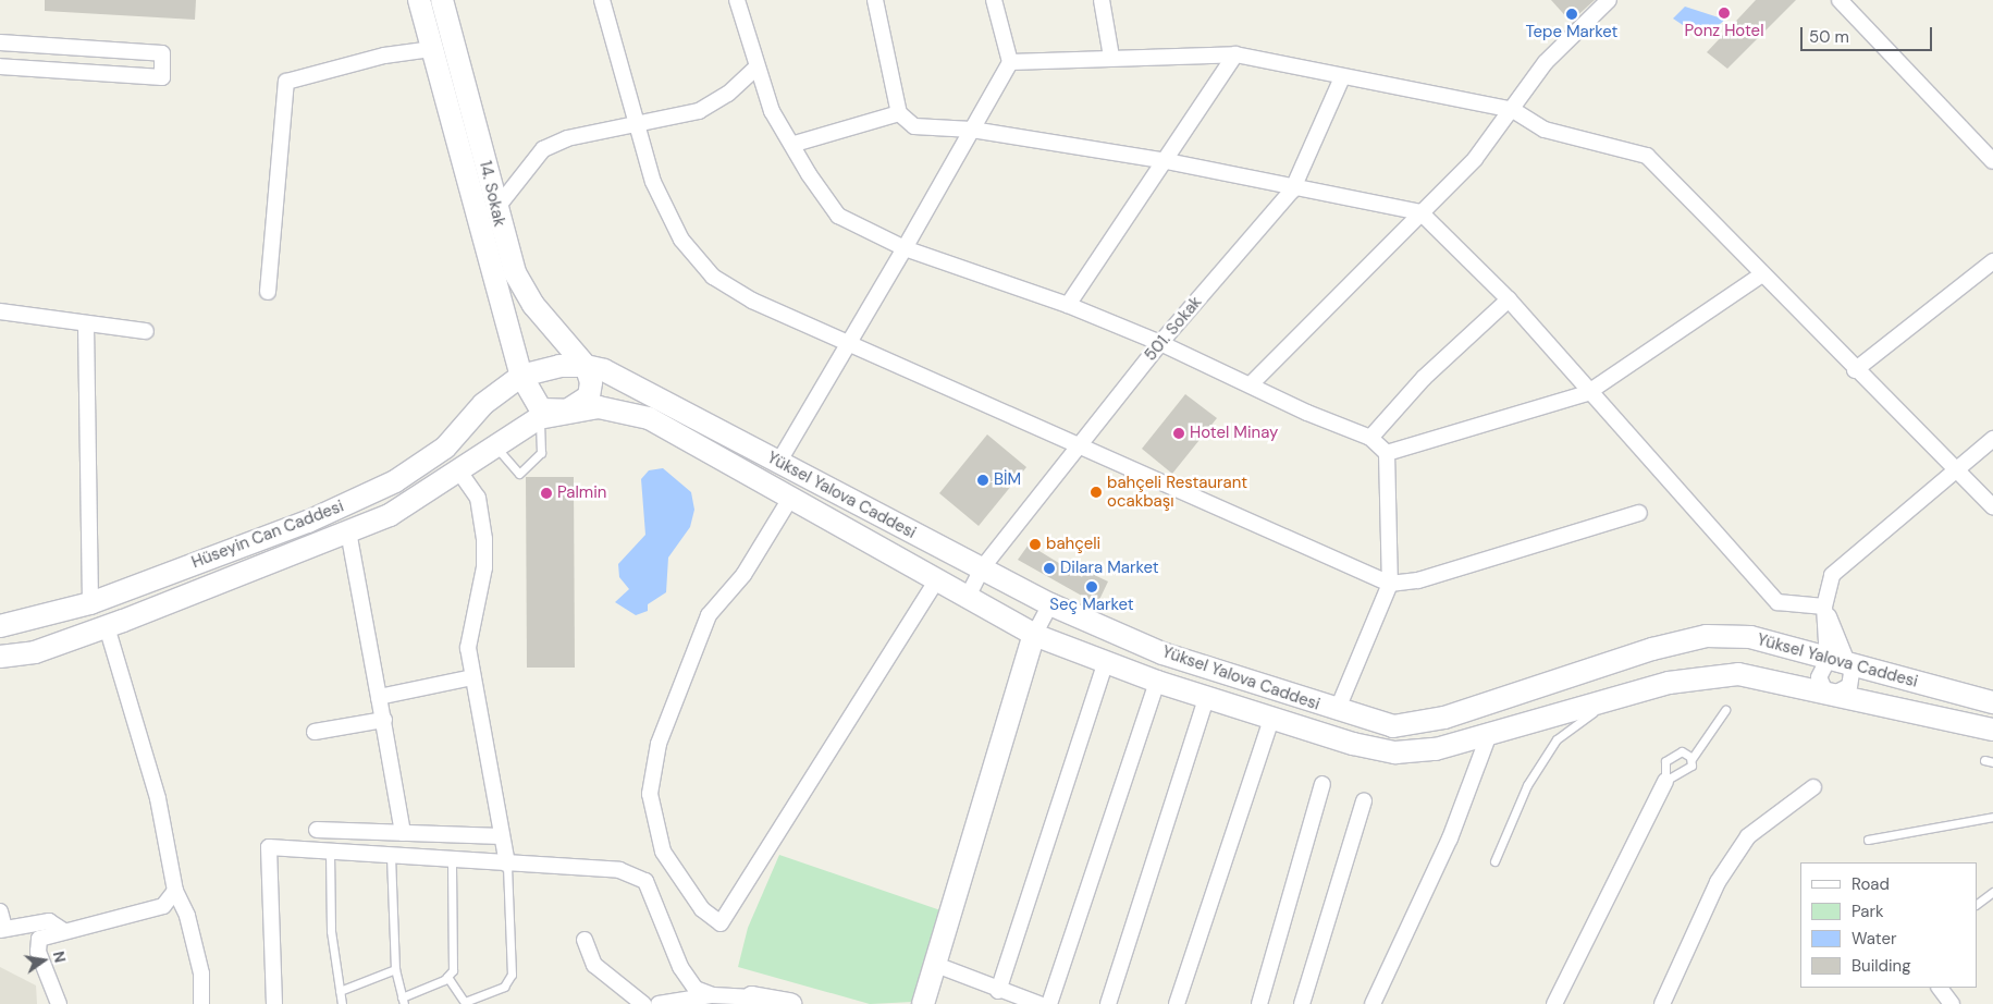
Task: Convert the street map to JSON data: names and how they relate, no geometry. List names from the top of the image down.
{
  "streets": {
    "main road": ["14. Sokak", "Yüksel Yalova Caddesi", "Hüseyin Can Caddesi"],
    "street": ["501. Sokak"]
  },
  "crossings": [
    ["14. Sokak", "Yüksel Yalova Caddesi"],
    ["14. Sokak", "Hüseyin Can Caddesi"],
    ["501. Sokak", "Yüksel Yalova Caddesi"],
    ["Yüksel Yalova Caddesi", "Hüseyin Can Caddesi"]
  ],
  "places": [
    "Ponz Hotel",
    "Tepe Market",
    "Hotel Minay",
    "BİM",
    "bahçeli Restaurant ocakbaşı",
    "Palmin",
    "bahçeli",
    "Dilara Market",
    "Seç Market"
  ],
  "legend": [
    "Road",
    "Park",
    "Water",
    "Building"
  ],
  "scale_bar": "50 m",
  "north": "right"
}
